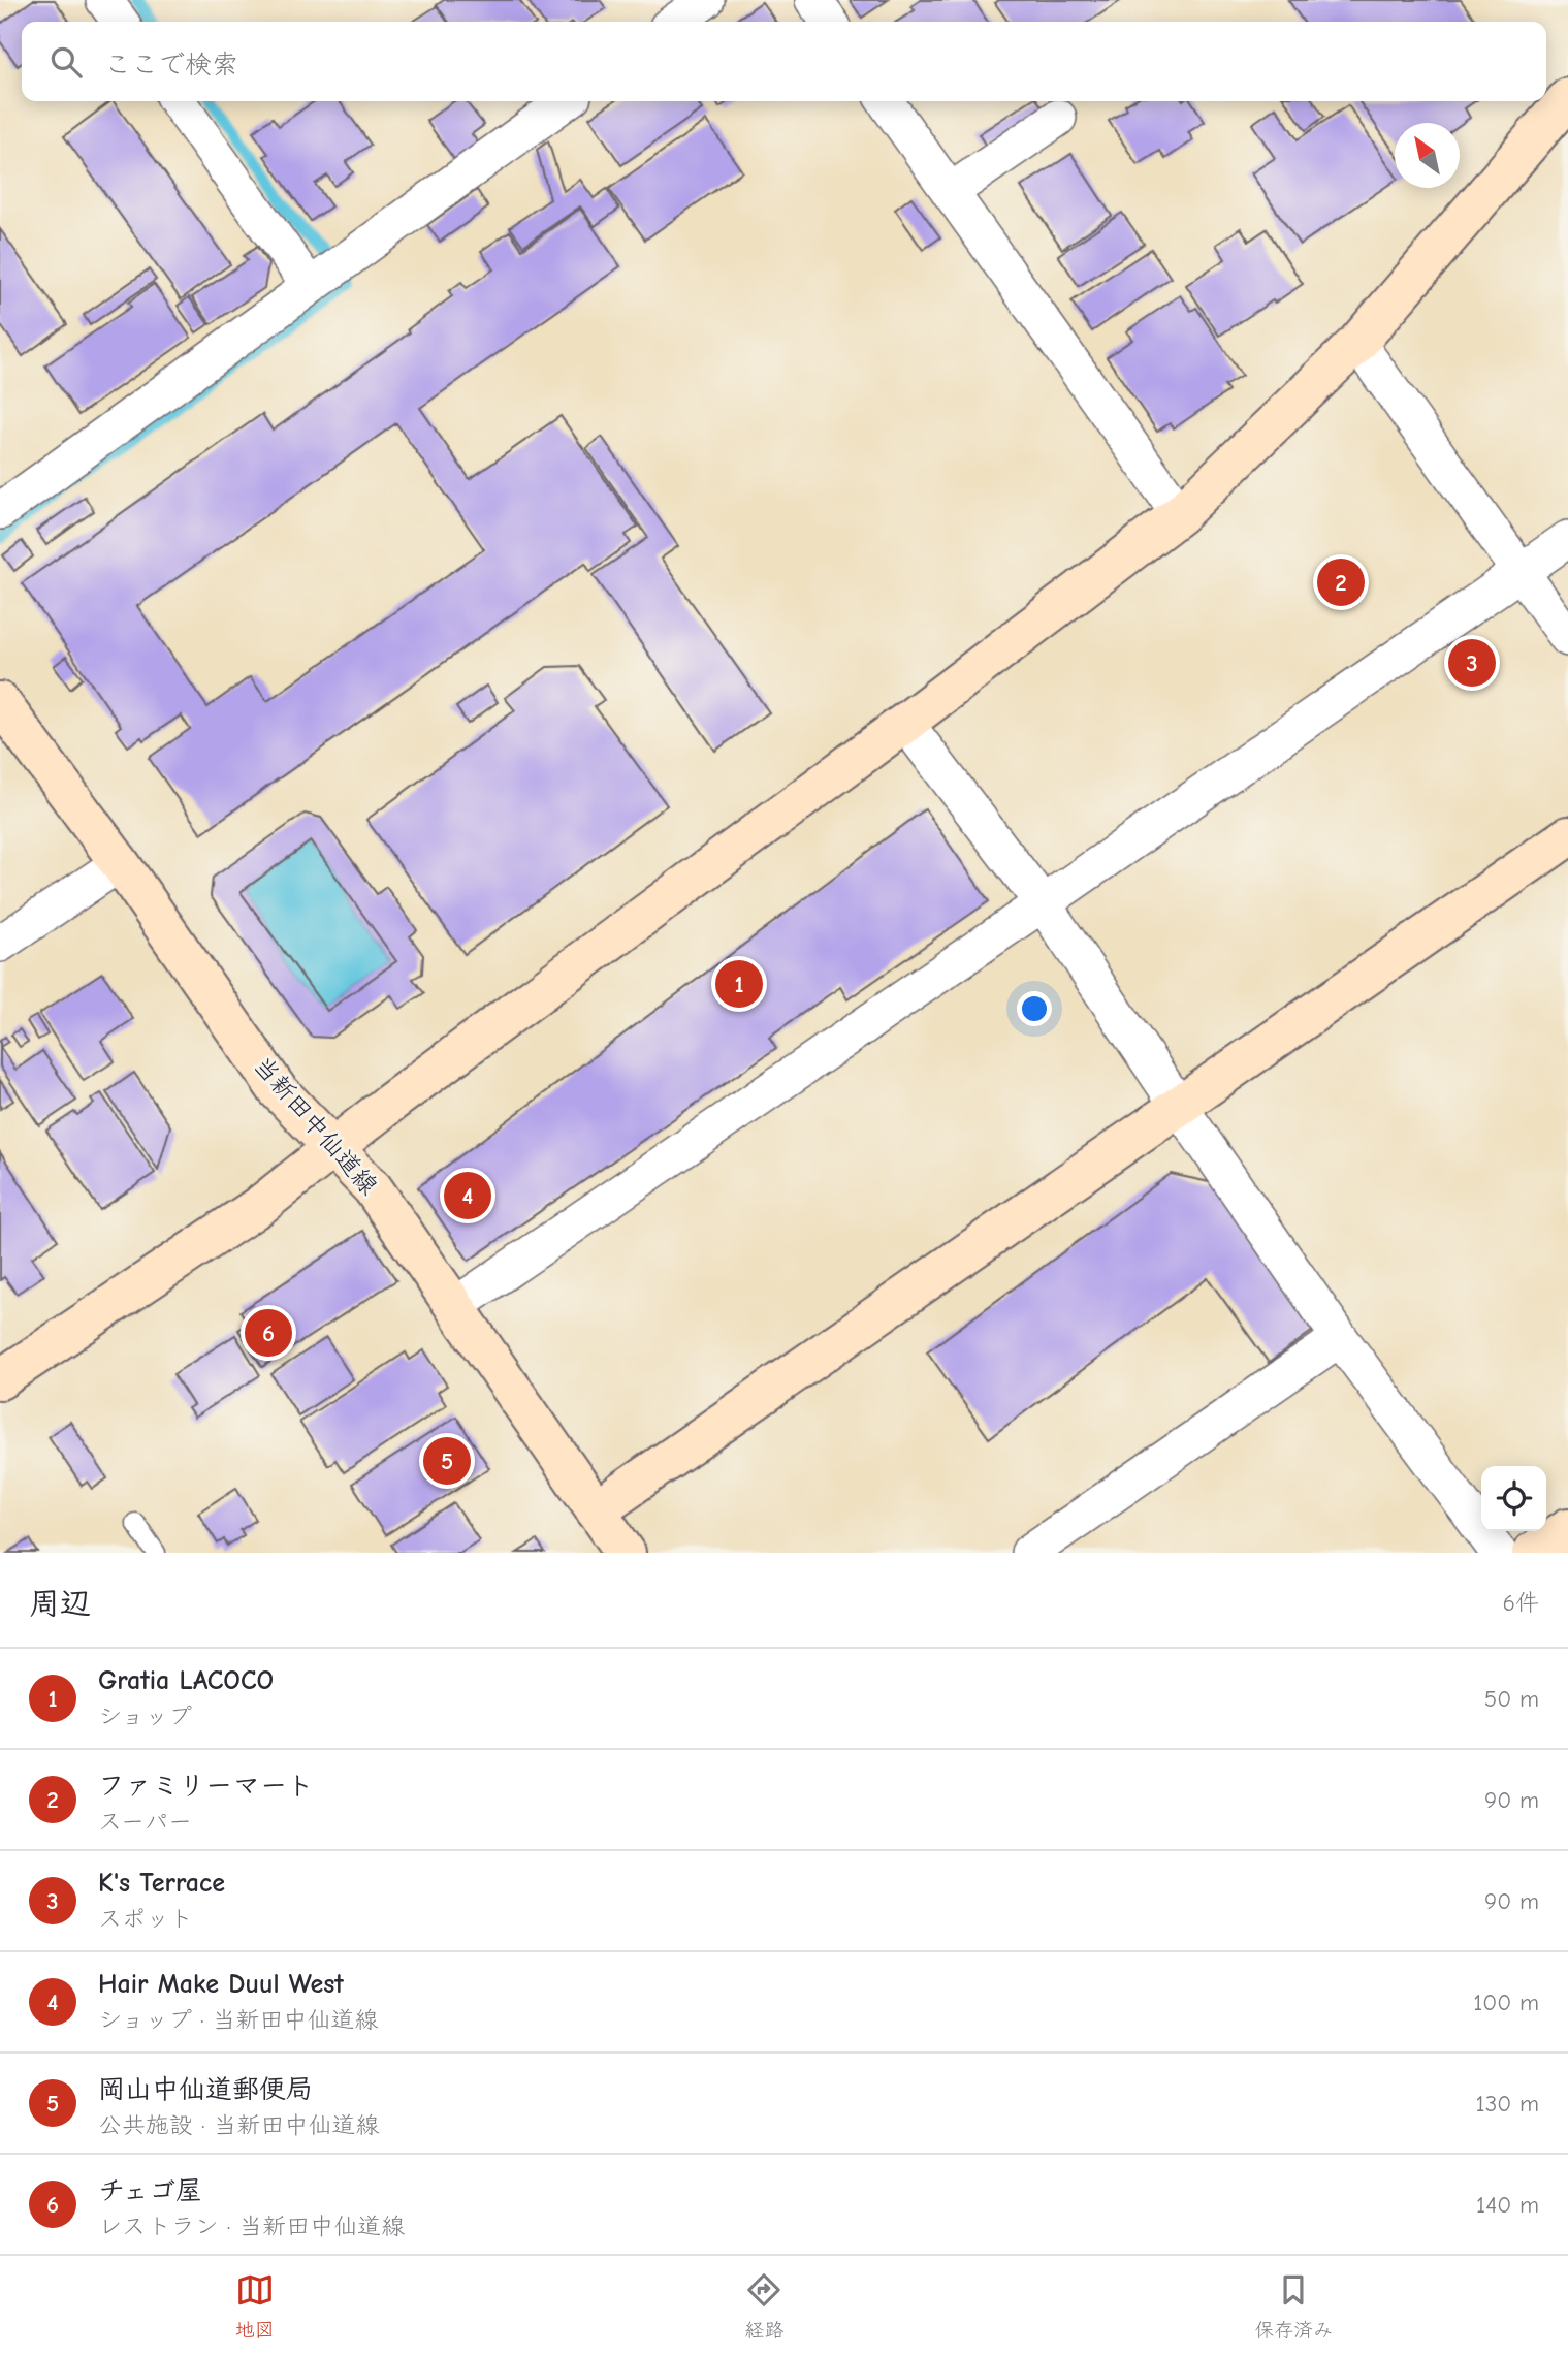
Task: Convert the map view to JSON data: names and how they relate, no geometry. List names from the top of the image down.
{
  "streets": {
    "street": ["当新田中仙道線"]
  },
  "north": "top left",
  "page": {
    "search": "ここで検索",
    "pins": [
      "2",
      "3",
      "1",
      "4",
      "6",
      "5"
    ],
    "heading": ["周辺", "6件"],
    "list": [
      {
        "mark": "1",
        "name": "Gratia LACOCO",
        "note": "ショップ",
        "value": "50 m"
      },
      {
        "mark": "2",
        "name": "ファミリーマート",
        "note": "スーパー",
        "value": "90 m"
      },
      {
        "mark": "3",
        "name": "K's Terrace",
        "note": "スポット",
        "value": "90 m"
      },
      {
        "mark": "4",
        "name": "Hair Make Duul West",
        "note": "ショップ · 当新田中仙道線",
        "value": "100 m"
      },
      {
        "mark": "5",
        "name": "岡山中仙道郵便局",
        "note": "公共施設 · 当新田中仙道線",
        "value": "130 m"
      },
      {
        "mark": "6",
        "name": "チェゴ屋",
        "note": "レストラン · 当新田中仙道線",
        "value": "140 m"
      }
    ],
    "nav": ["地図", "経路", "保存済み"]
  }
}
